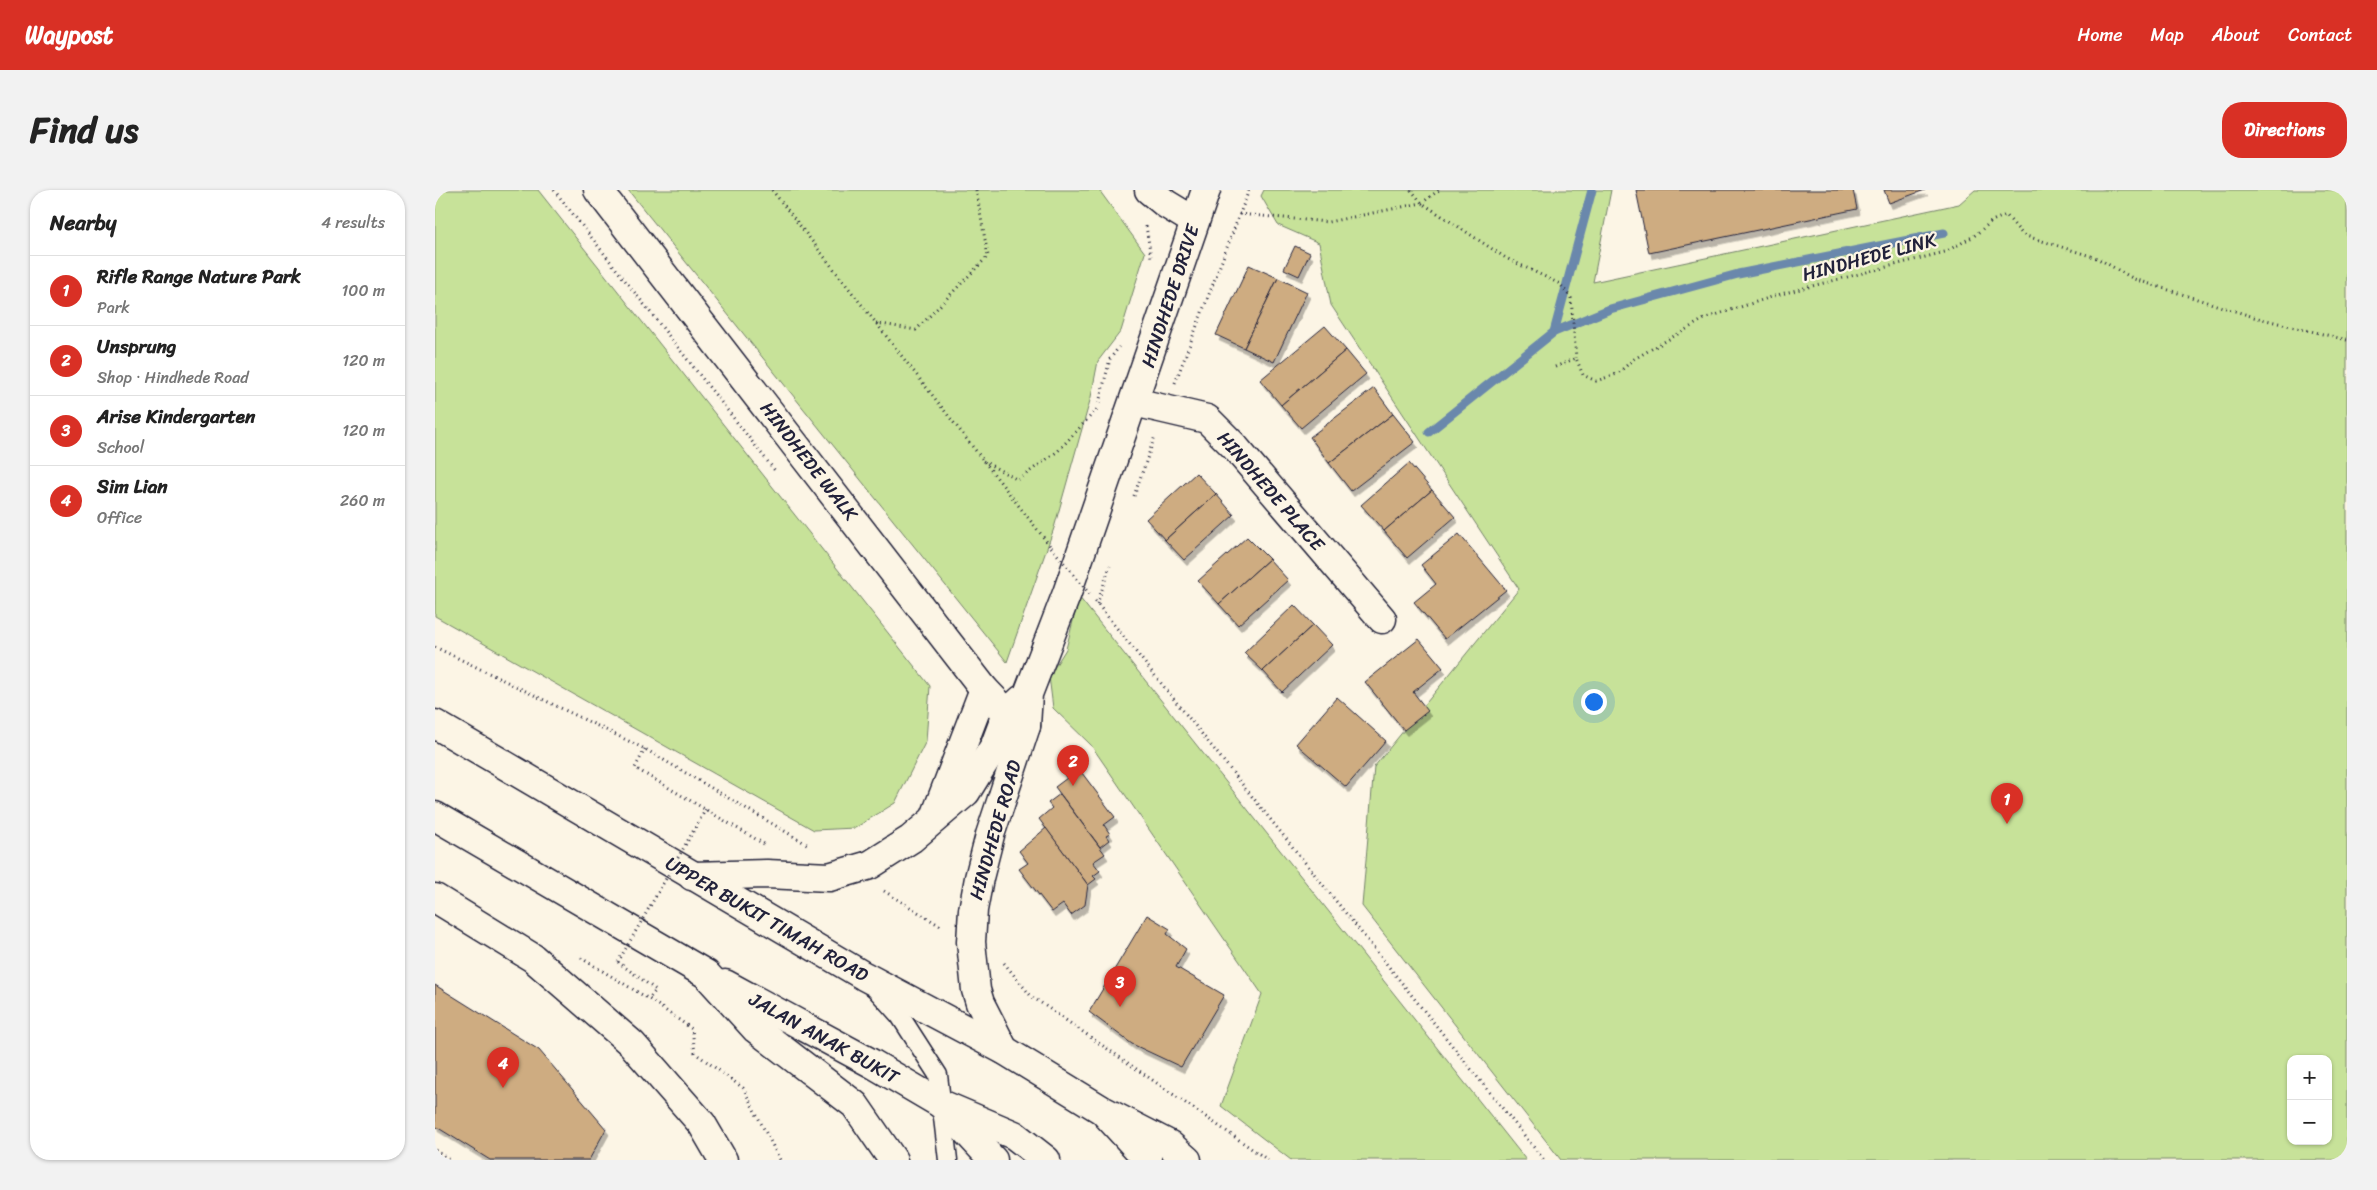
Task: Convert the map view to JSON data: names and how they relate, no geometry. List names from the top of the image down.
{
  "streets": {
    "main road": [
      "HINDHEDE DRIVE",
      "HINDHEDE WALK",
      "HINDHEDE PLACE",
      "HINDHEDE ROAD",
      "UPPER BUKIT TIMAH ROAD",
      "JALAN ANAK BUKIT"
    ],
    "path": ["HINDHEDE LINK"]
  },
  "crossings": [
    ["HINDHEDE DRIVE", "HINDHEDE PLACE"],
    ["HINDHEDE DRIVE", "HINDHEDE ROAD"],
    ["HINDHEDE WALK", "HINDHEDE ROAD"],
    ["HINDHEDE PLACE", "HINDHEDE ROAD"],
    ["HINDHEDE ROAD", "UPPER BUKIT TIMAH ROAD"]
  ],
  "page": {
    "header": "Waypost",
    "nav": [
      "Home",
      "Map",
      "About",
      "Contact"
    ],
    "title": "Find us",
    "buttons": "Directions",
    "heading": ["Nearby", "4 results"],
    "list": [
      {
        "mark": "1",
        "name": "Rifle Range Nature Park",
        "note": "Park",
        "value": "100 m"
      },
      {
        "mark": "2",
        "name": "Unsprung",
        "note": "Shop · Hindhede Road",
        "value": "120 m"
      },
      {
        "mark": "3",
        "name": "Arise Kindergarten",
        "note": "School",
        "value": "120 m"
      },
      {
        "mark": "4",
        "name": "Sim Lian",
        "note": "Office",
        "value": "260 m"
      }
    ],
    "pins": [
      "2",
      "1",
      "3",
      "4"
    ],
    "map_buttons": ["+", "−"]
  }
}
